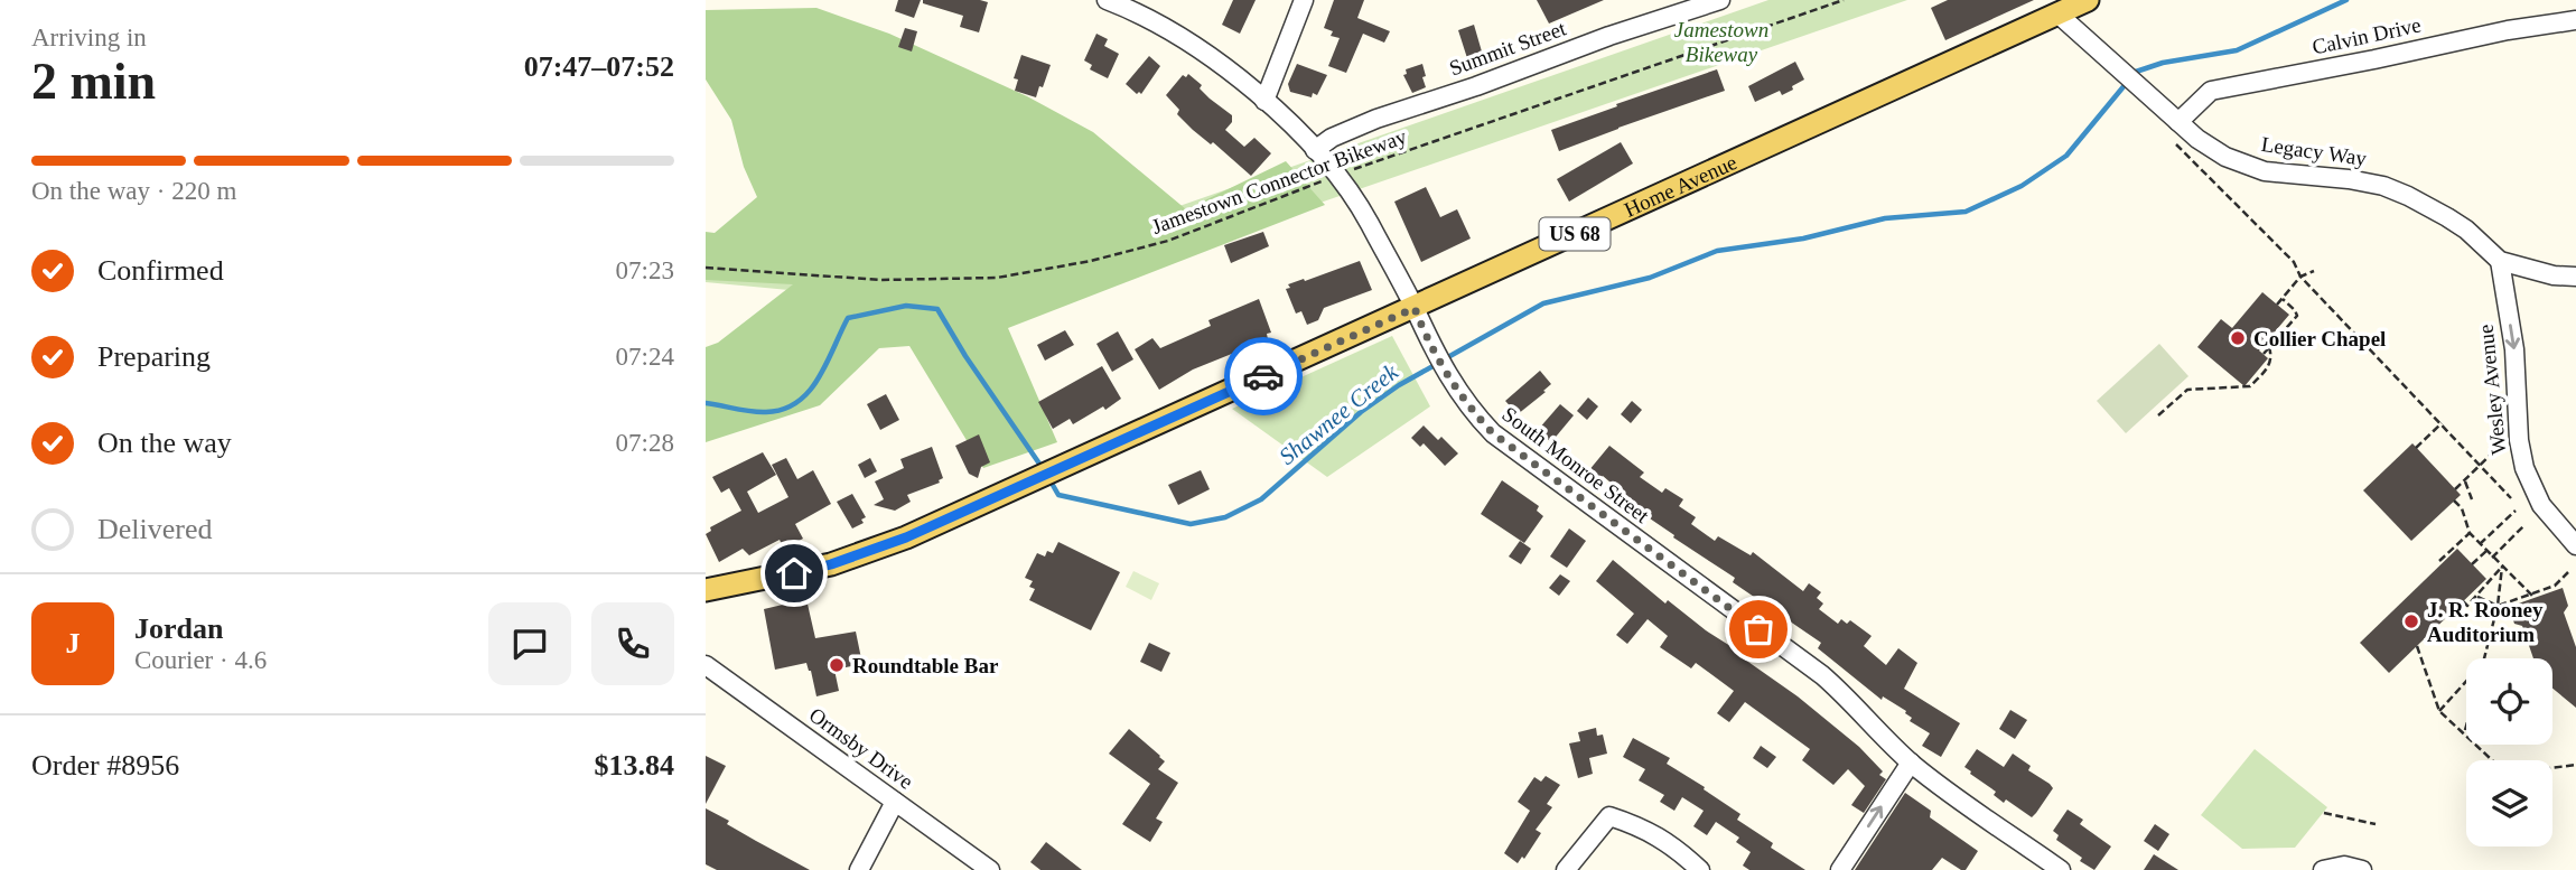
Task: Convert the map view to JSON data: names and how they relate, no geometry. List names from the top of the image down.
{
  "streets": {
    "main road": ["Home Avenue", "US 68"],
    "street": [
      "Calvin Drive",
      "Summit Street",
      "Legacy Way",
      "Wesley Avenue",
      "South Monroe Street",
      "Ormsby Drive"
    ],
    "path": ["Jamestown Connector Bikeway"]
  },
  "crossings": [
    ["Calvin Drive", "Legacy Way"],
    ["Summit Street", "South Monroe Street"],
    ["Legacy Way", "Home Avenue"],
    ["Legacy Way", "Wesley Avenue"],
    ["Jamestown Connector Bikeway", "South Monroe Street"],
    ["Home Avenue", "South Monroe Street"]
  ],
  "one_way": ["Wesley Avenue"],
  "water": ["Shawnee Creek"],
  "parks": ["Jamestown Bikeway"],
  "places": ["Collier Chapel", "J. R. Rooney Auditorium", "Roundtable Bar"],
  "page": {
    "heading": ["2 min", "Arriving in", "07:47–07:52"],
    "panel": [
      "Jordan",
      "Courier · 4.6",
      "Order #8956",
      "$13.84"
    ],
    "bar": "On the way · 220 m",
    "list": [
      ["Confirmed", "07:23"],
      ["Preparing", "07:24"],
      ["On the way", "07:28"],
      "Delivered"
    ],
    "round": "J"
  }
}
